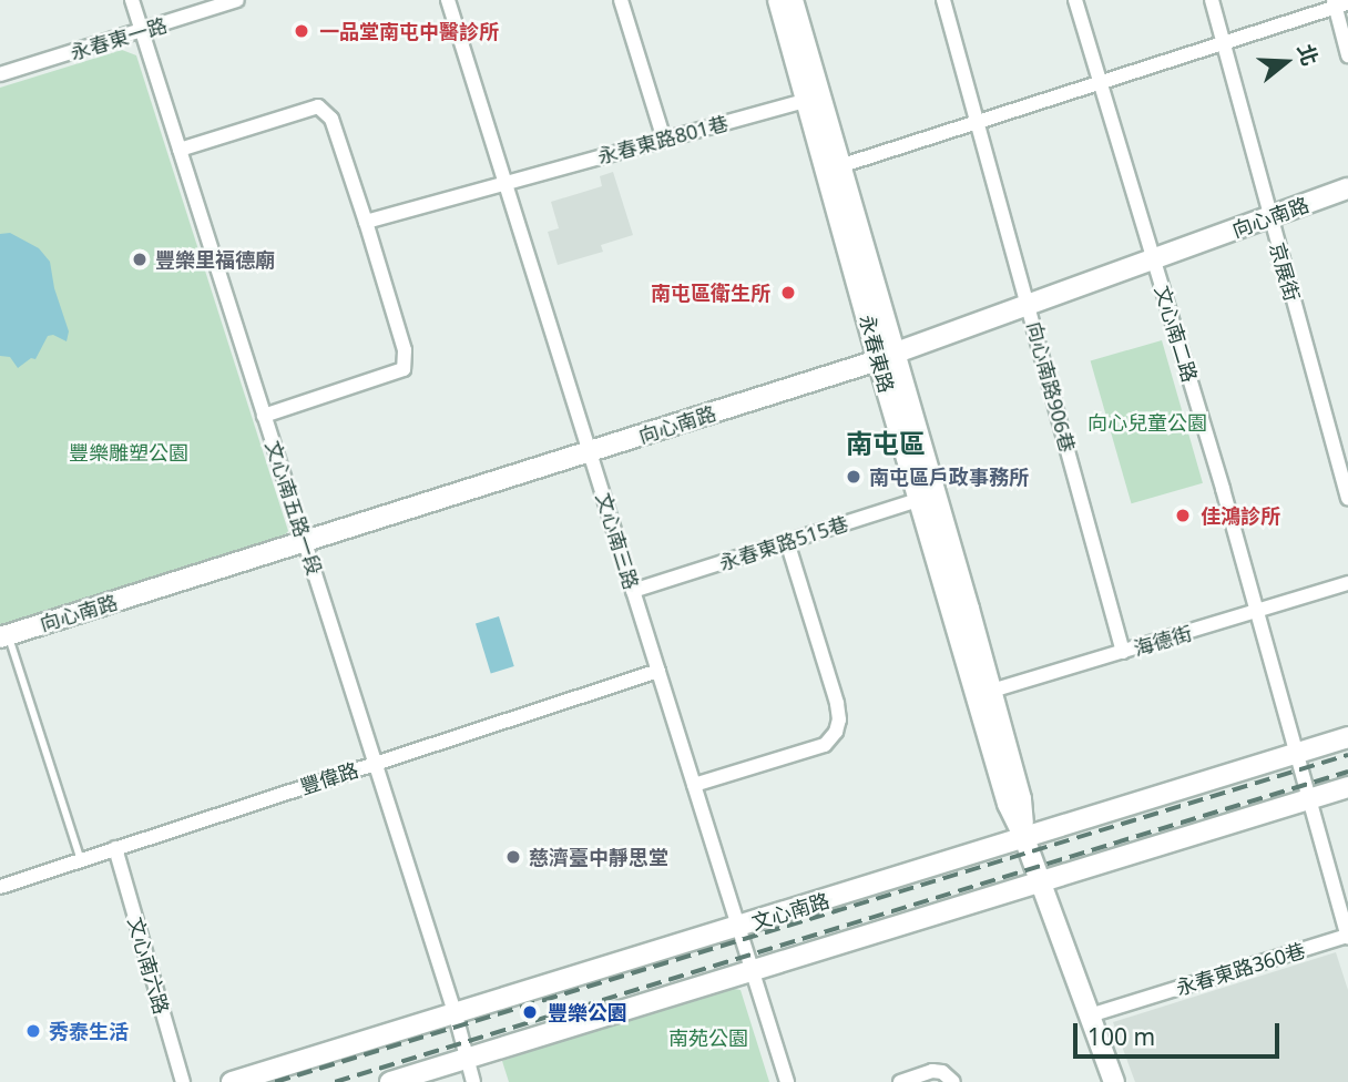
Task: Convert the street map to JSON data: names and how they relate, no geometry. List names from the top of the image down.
{
  "streets": {
    "street": [
      "永春東一路",
      "永春東路801巷",
      "向心南路",
      "京展街",
      "文心南二路",
      "永春東路",
      "向心南路906巷",
      "文心南五路一段",
      "文心南三路",
      "永春東路515巷",
      "海德街",
      "豐偉路",
      "文心南路",
      "文心南六路",
      "永春東路360巷"
    ]
  },
  "crossings": [
    ["永春東一路", "文心南五路一段"],
    ["永春東路801巷", "永春東路"],
    ["永春東路801巷", "文心南三路"],
    ["向心南路", "京展街"],
    ["向心南路", "文心南二路"],
    ["向心南路", "永春東路"],
    ["向心南路", "向心南路906巷"],
    ["向心南路", "文心南五路一段"],
    ["向心南路", "文心南三路"],
    ["文心南二路", "海德街"],
    ["文心南二路", "文心南路"],
    ["文心南二路", "永春東路360巷"],
    ["永春東路", "永春東路515巷"],
    ["永春東路", "海德街"],
    ["永春東路", "文心南路"],
    ["永春東路", "永春東路360巷"],
    ["向心南路906巷", "海德街"],
    ["文心南五路一段", "豐偉路"],
    ["文心南五路一段", "文心南路"],
    ["文心南三路", "永春東路515巷"],
    ["文心南三路", "豐偉路"],
    ["文心南三路", "文心南路"],
    ["豐偉路", "文心南六路"]
  ],
  "districts": ["南屯區"],
  "parks": ["向心兒童公園", "豐樂雕塑公園", "南苑公園"],
  "places": [
    "一品堂南屯中醫診所",
    "豐樂里福德廟",
    "南屯區衛生所",
    "南屯區戶政事務所",
    "佳鴻診所",
    "慈濟臺中靜思堂",
    "豐樂公園",
    "秀泰生活"
  ],
  "scale_bar": "100 m",
  "north": "right"
}
